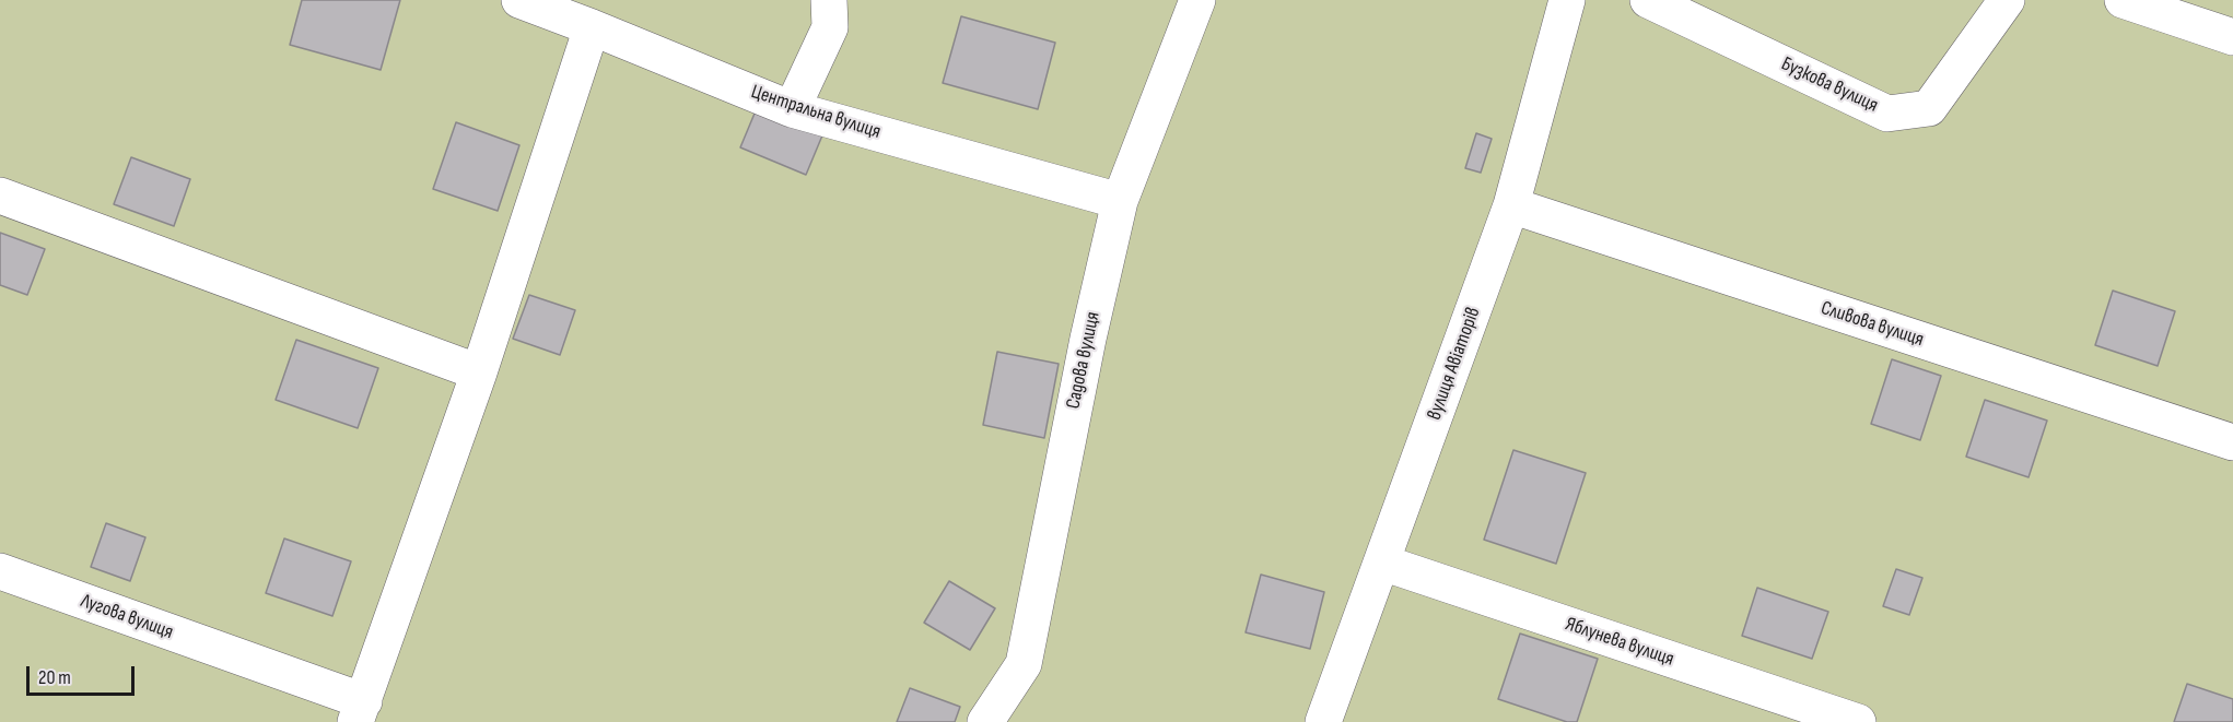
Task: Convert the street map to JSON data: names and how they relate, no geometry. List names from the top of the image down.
{
  "streets": {
    "street": [
      "Бузкова вулиця",
      "Центральна вулиця",
      "Сливова вулиця",
      "Садова вулиця",
      "вулиця Авіаторів",
      "Лугова вулиця",
      "Яблунева вулиця"
    ]
  },
  "crossings": [
    ["Центральна вулиця", "Садова вулиця"],
    ["Сливова вулиця", "вулиця Авіаторів"],
    ["вулиця Авіаторів", "Яблунева вулиця"]
  ],
  "scale_bar": "20 m"
}
